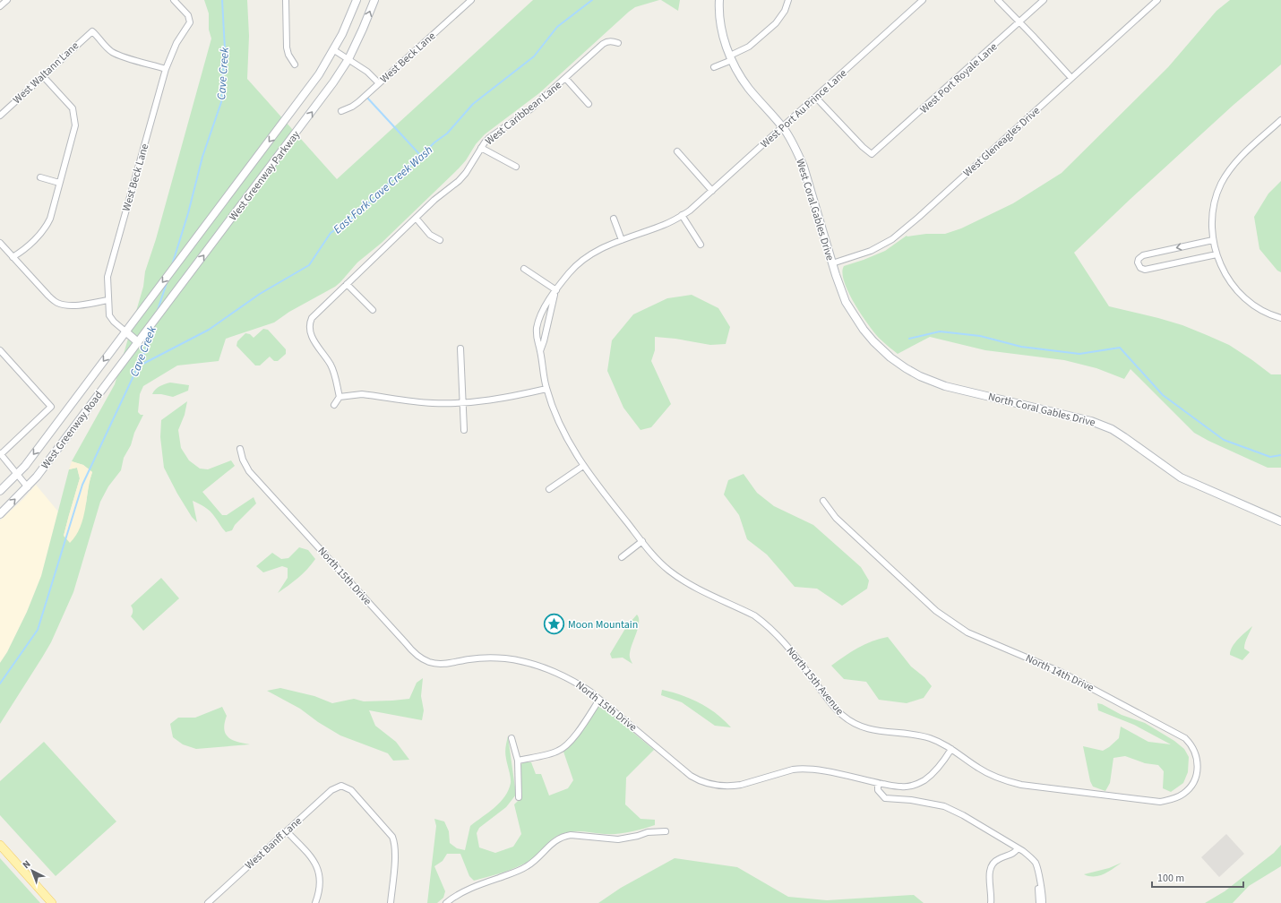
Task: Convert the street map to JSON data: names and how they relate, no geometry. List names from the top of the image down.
{
  "streets": {
    "main road": [
      "West Greenway Parkway",
      "West Coral Gables Drive",
      "North Coral Gables Drive",
      "West Greenway Road"
    ],
    "street": [
      "West Beck Lane",
      "West Waltann Lane",
      "West Port Royale Lane",
      "West Port Au Prince Lane",
      "West Caribbean Lane",
      "West Gleneagles Drive",
      "North 15th Drive",
      "North 14th Drive",
      "North 15th Avenue",
      "West Banff Lane"
    ]
  },
  "crossings": [
    ["West Beck Lane", "West Waltann Lane"],
    ["West Beck Lane", "West Greenway Parkway"],
    ["West Beck Lane", "West Greenway Road"],
    ["West Port Royale Lane", "West Port Au Prince Lane"],
    ["West Port Au Prince Lane", "West Coral Gables Drive"],
    ["West Port Au Prince Lane", "North 15th Avenue"],
    ["West Gleneagles Drive", "West Coral Gables Drive"],
    ["West Greenway Parkway", "West Greenway Road"],
    ["West Coral Gables Drive", "North Coral Gables Drive"],
    ["North 15th Drive", "North 15th Avenue"],
    ["North 14th Drive", "North 15th Avenue"]
  ],
  "water": ["Cave Creek", "East Fork Cave Creek Wash"],
  "places": {
    "place": ["Moon Mountain"]
  },
  "scale_bar": "100 m",
  "north": "top left"
}
